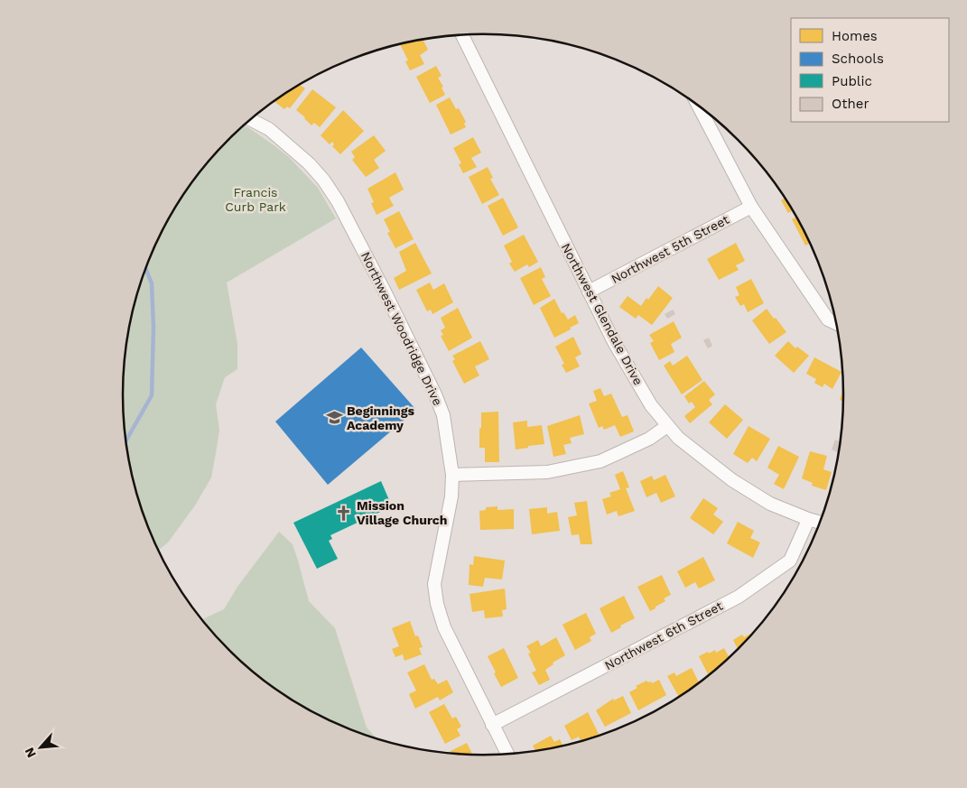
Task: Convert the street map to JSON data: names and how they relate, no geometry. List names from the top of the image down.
{
  "streets": {
    "street": [
      "Northwest 5th Street",
      "Northwest Glendale Drive",
      "Northwest Woodridge Drive",
      "Northwest 6th Street"
    ]
  },
  "crossings": [
    ["Northwest 5th Street", "Northwest Glendale Drive"],
    ["Northwest Glendale Drive", "Northwest 6th Street"],
    ["Northwest Woodridge Drive", "Northwest 6th Street"]
  ],
  "parks": ["Francis Curb Park"],
  "places": {
    "school or university": ["Beginnings Academy"],
    "church": ["Mission Village Church"]
  },
  "legend": [
    "Homes",
    "Schools",
    "Public",
    "Other"
  ],
  "north": "bottom left"
}
